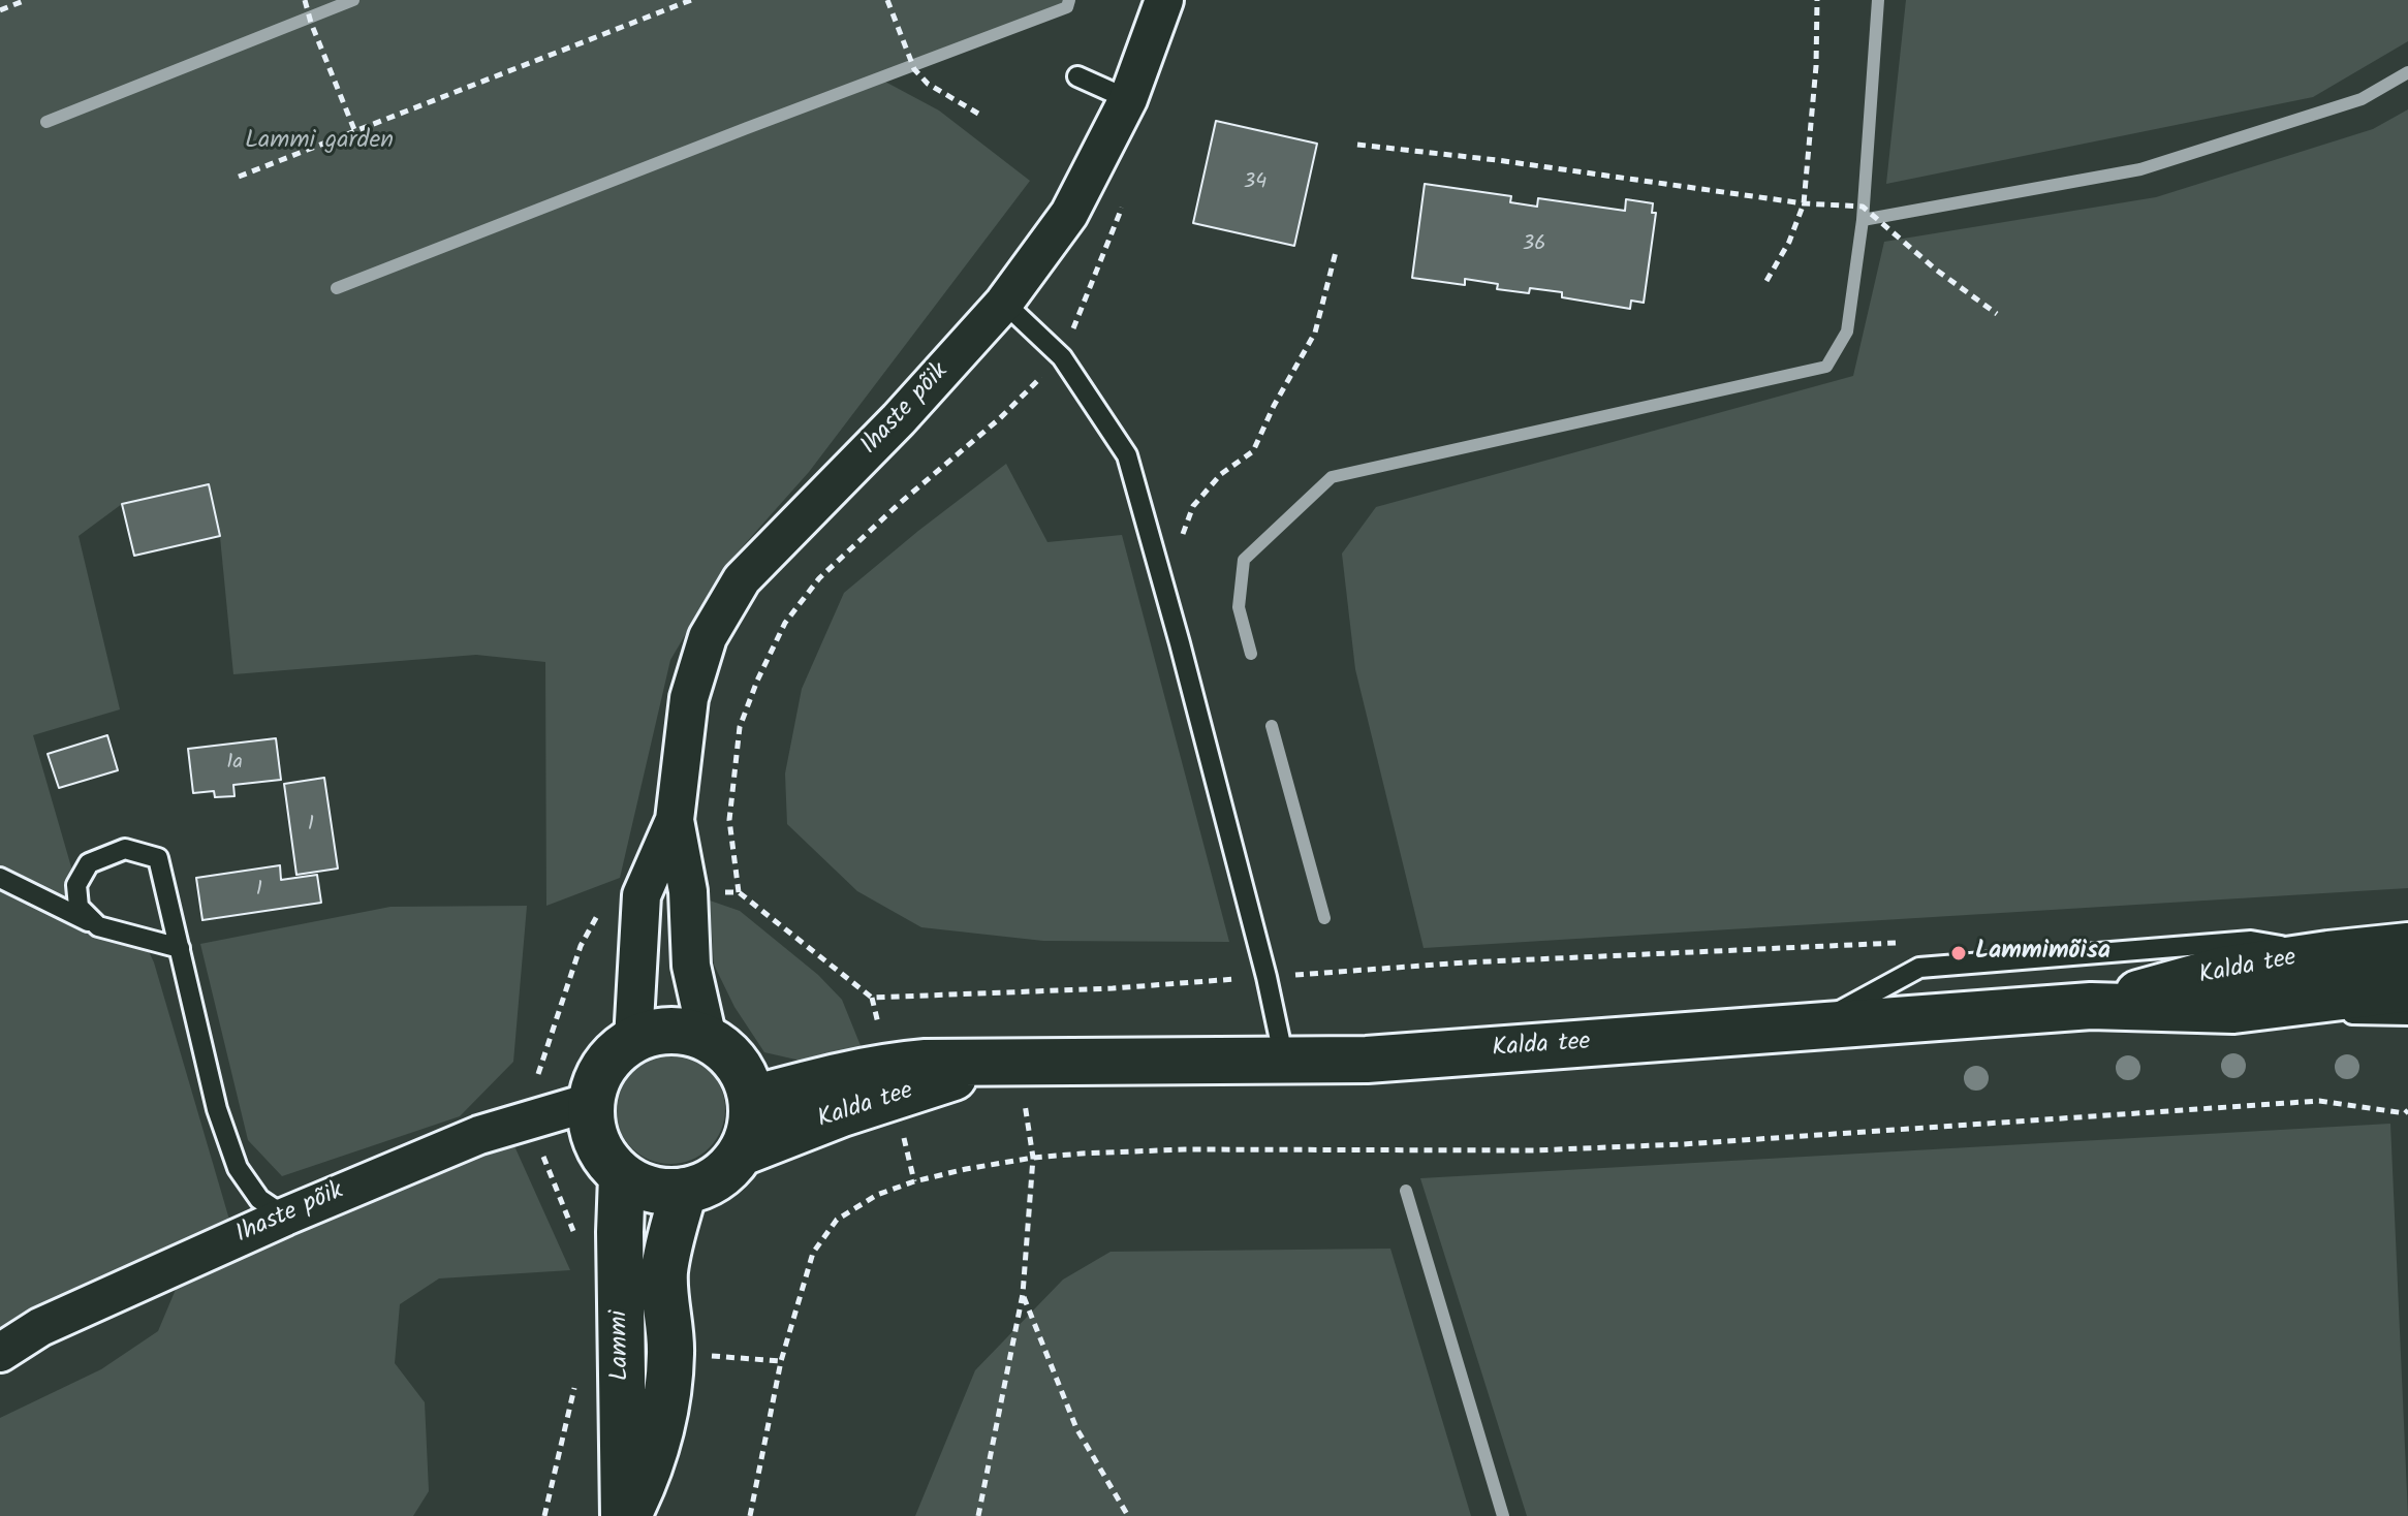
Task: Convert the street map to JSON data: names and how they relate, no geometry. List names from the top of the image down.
{
  "streets": {
    "street": ["Ihaste põik", "Kalda tee", "Lammi"]
  },
  "crossings": [
    ["Ihaste põik", "Kalda tee"],
    ["Ihaste põik", "Lammi"],
    ["Kalda tee", "Lammi"]
  ],
  "parks": ["Lammi garden"],
  "places": ["Lammimõisa"],
  "house_numbers": [
    "34",
    "36",
    "1a",
    "1",
    "1"
  ]
}
